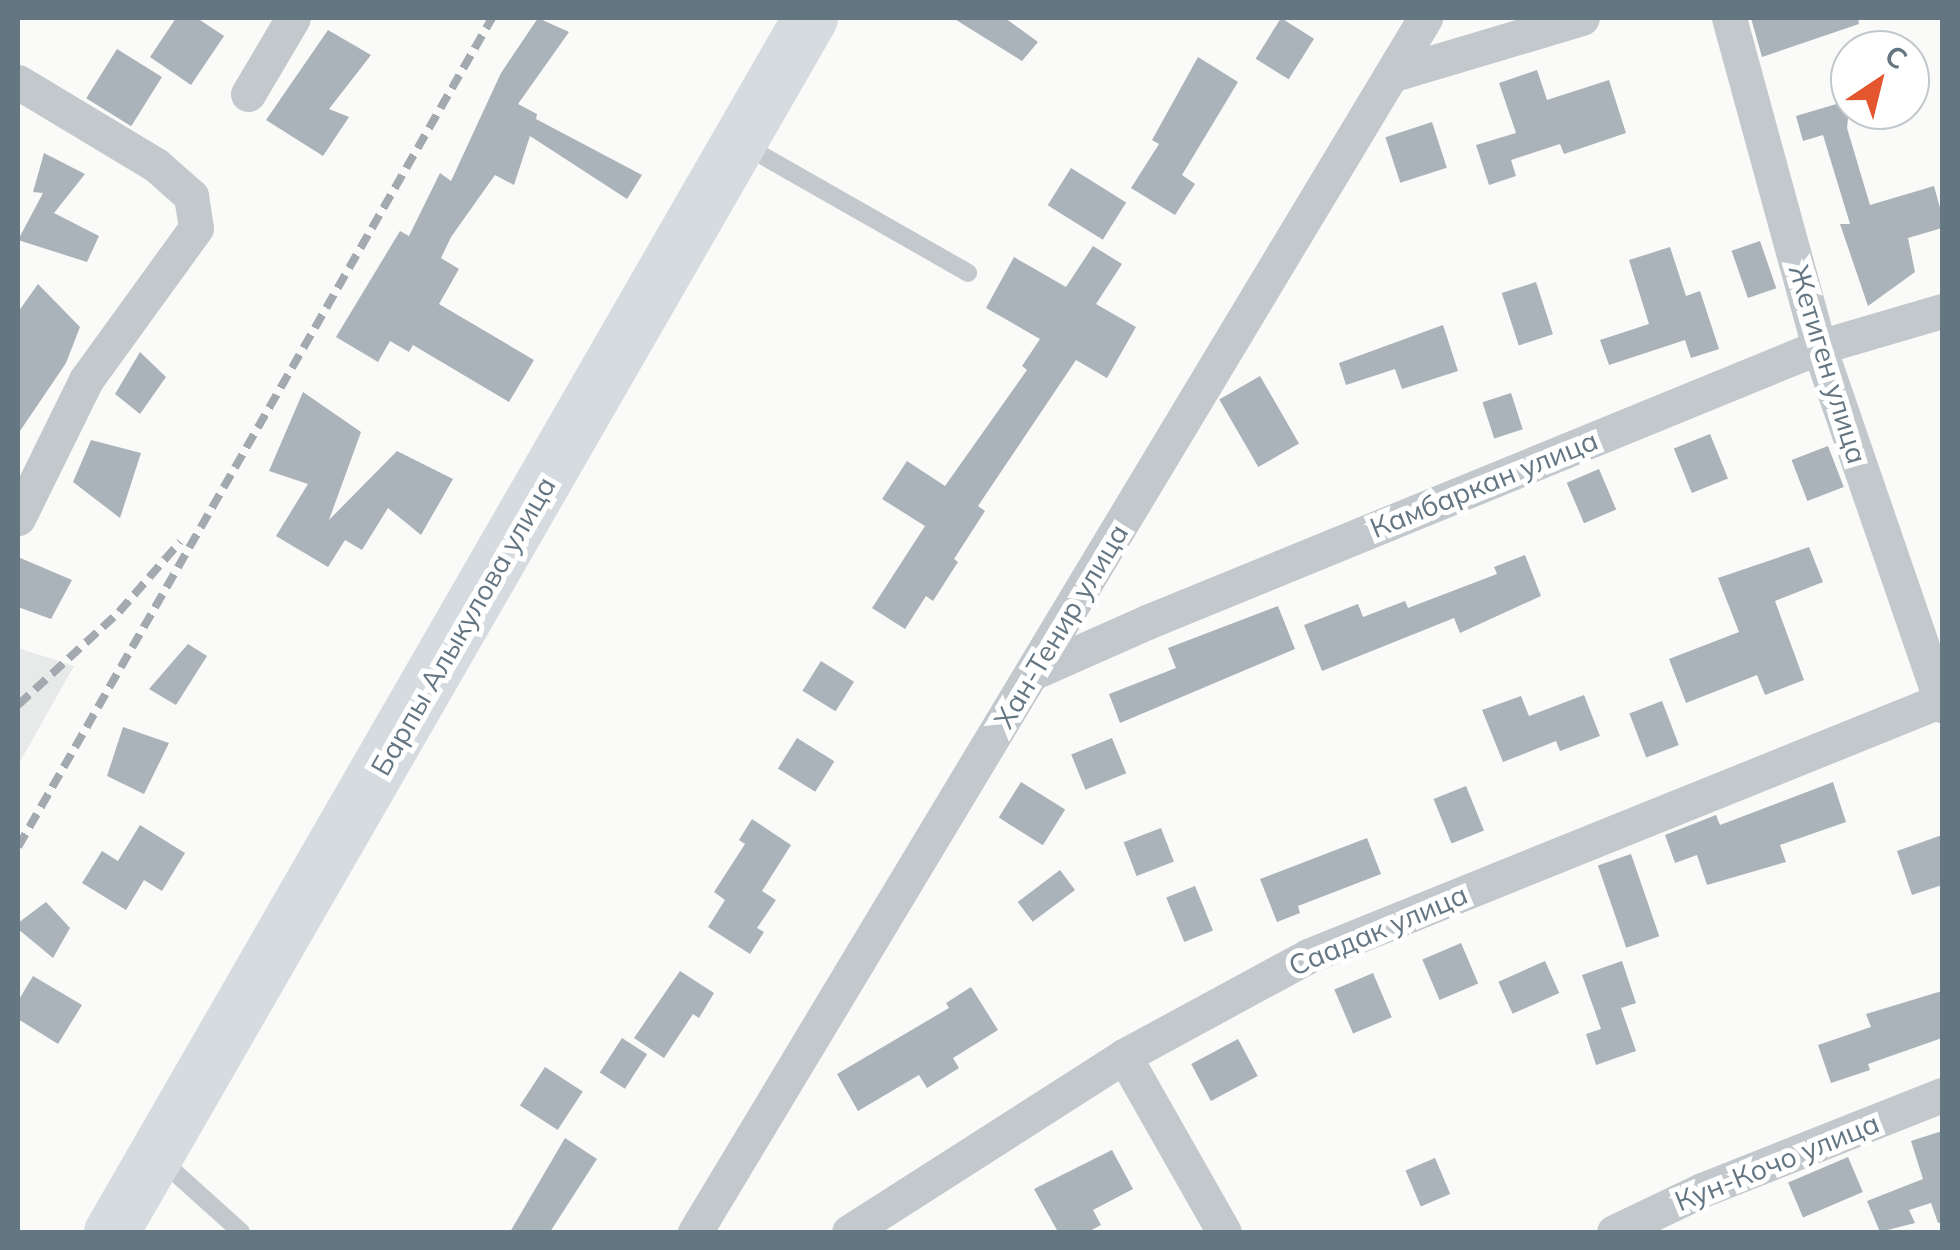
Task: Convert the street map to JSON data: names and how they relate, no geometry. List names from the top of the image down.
{
  "streets": {
    "main road": ["Барпы Алыкулова улица"],
    "street": [
      "Жетиген улица",
      "Камбаркан улица",
      "Хан-Тенир улица",
      "Саадак улица",
      "Кун-Кочо улица"
    ]
  },
  "crossings": [
    ["Жетиген улица", "Камбаркан улица"],
    ["Жетиген улица", "Саадак улица"],
    ["Камбаркан улица", "Хан-Тенир улица"]
  ],
  "north": "top right"
}
